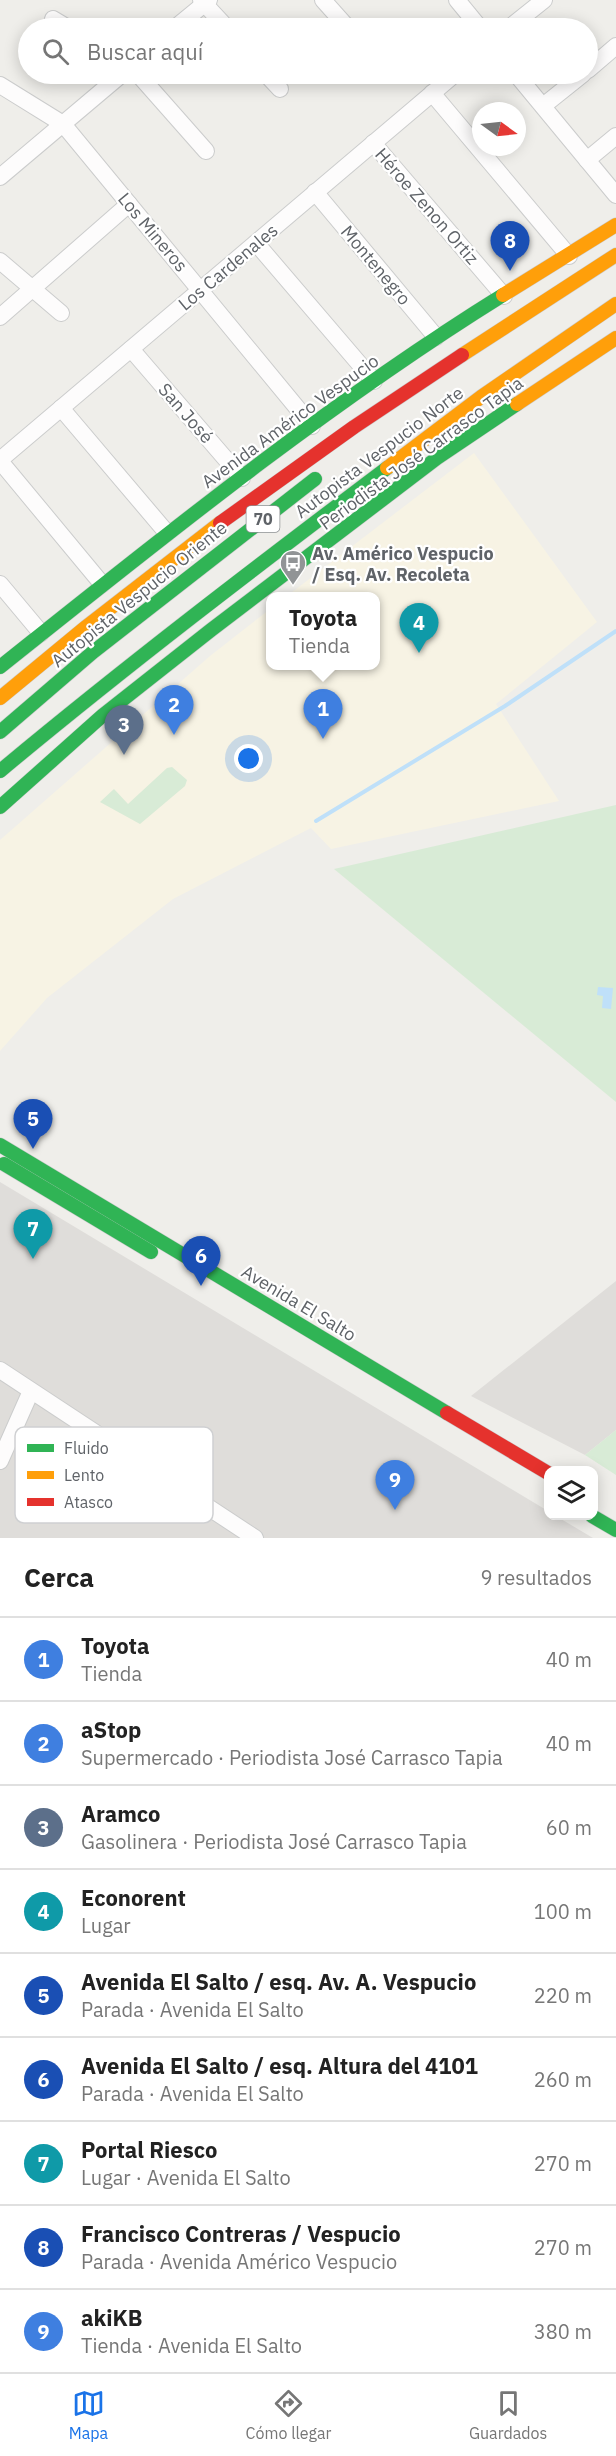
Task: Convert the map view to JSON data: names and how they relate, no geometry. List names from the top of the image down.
{
  "streets": {
    "main road": [
      "Avenida Américo Vespucio",
      "Autopista Vespucio Norte",
      "Periodista José Carrasco Tapia",
      "70",
      "Autopista Vespucio Oriente",
      "Avenida El Salto"
    ],
    "street": [
      "Héroe Zenon Ortiz",
      "Los Mineros",
      "Montenegro",
      "Los Cardenales",
      "San José"
    ]
  },
  "crossings": [
    ["Héroe Zenon Ortiz", "Los Cardenales"],
    ["Héroe Zenon Ortiz", "Avenida Américo Vespucio"],
    ["Los Mineros", "Los Cardenales"],
    ["Los Mineros", "Avenida Américo Vespucio"],
    ["Montenegro", "Los Cardenales"],
    ["Montenegro", "Avenida Américo Vespucio"],
    ["Los Cardenales", "San José"],
    ["San José", "Avenida Américo Vespucio"]
  ],
  "places": {
    "bus stop": ["Av. Américo Vespucio / Esq. Av. Recoleta"]
  },
  "legend": ["Fluido", "Lento", "Atasco"],
  "north": "right",
  "page": {
    "search": "Buscar aquí",
    "pins": [
      "8",
      "4",
      "2",
      "1",
      "3",
      "5",
      "7",
      "6",
      "9"
    ],
    "popup": ["Toyota", "Tienda"],
    "heading": ["Cerca", "9 resultados"],
    "list": [
      {
        "mark": "1",
        "name": "Toyota",
        "note": "Tienda",
        "value": "40 m"
      },
      {
        "mark": "2",
        "name": "aStop",
        "note": "Supermercado · Periodista José Carrasco Tapia",
        "value": "40 m"
      },
      {
        "mark": "3",
        "name": "Aramco",
        "note": "Gasolinera · Periodista José Carrasco Tapia",
        "value": "60 m"
      },
      {
        "mark": "4",
        "name": "Econorent",
        "note": "Lugar",
        "value": "100 m"
      },
      {
        "mark": "5",
        "name": "Avenida El Salto / esq. Av. A. Vespucio",
        "note": "Parada · Avenida El Salto",
        "value": "220 m"
      },
      {
        "mark": "6",
        "name": "Avenida El Salto / esq. Altura del 4101",
        "note": "Parada · Avenida El Salto",
        "value": "260 m"
      },
      {
        "mark": "7",
        "name": "Portal Riesco",
        "note": "Lugar · Avenida El Salto",
        "value": "270 m"
      },
      {
        "mark": "8",
        "name": "Francisco Contreras / Vespucio",
        "note": "Parada · Avenida Américo Vespucio",
        "value": "270 m"
      },
      {
        "mark": "9",
        "name": "akiKB",
        "note": "Tienda · Avenida El Salto",
        "value": "380 m"
      }
    ],
    "nav": ["Mapa", "Cómo llegar", "Guardados"]
  }
}
